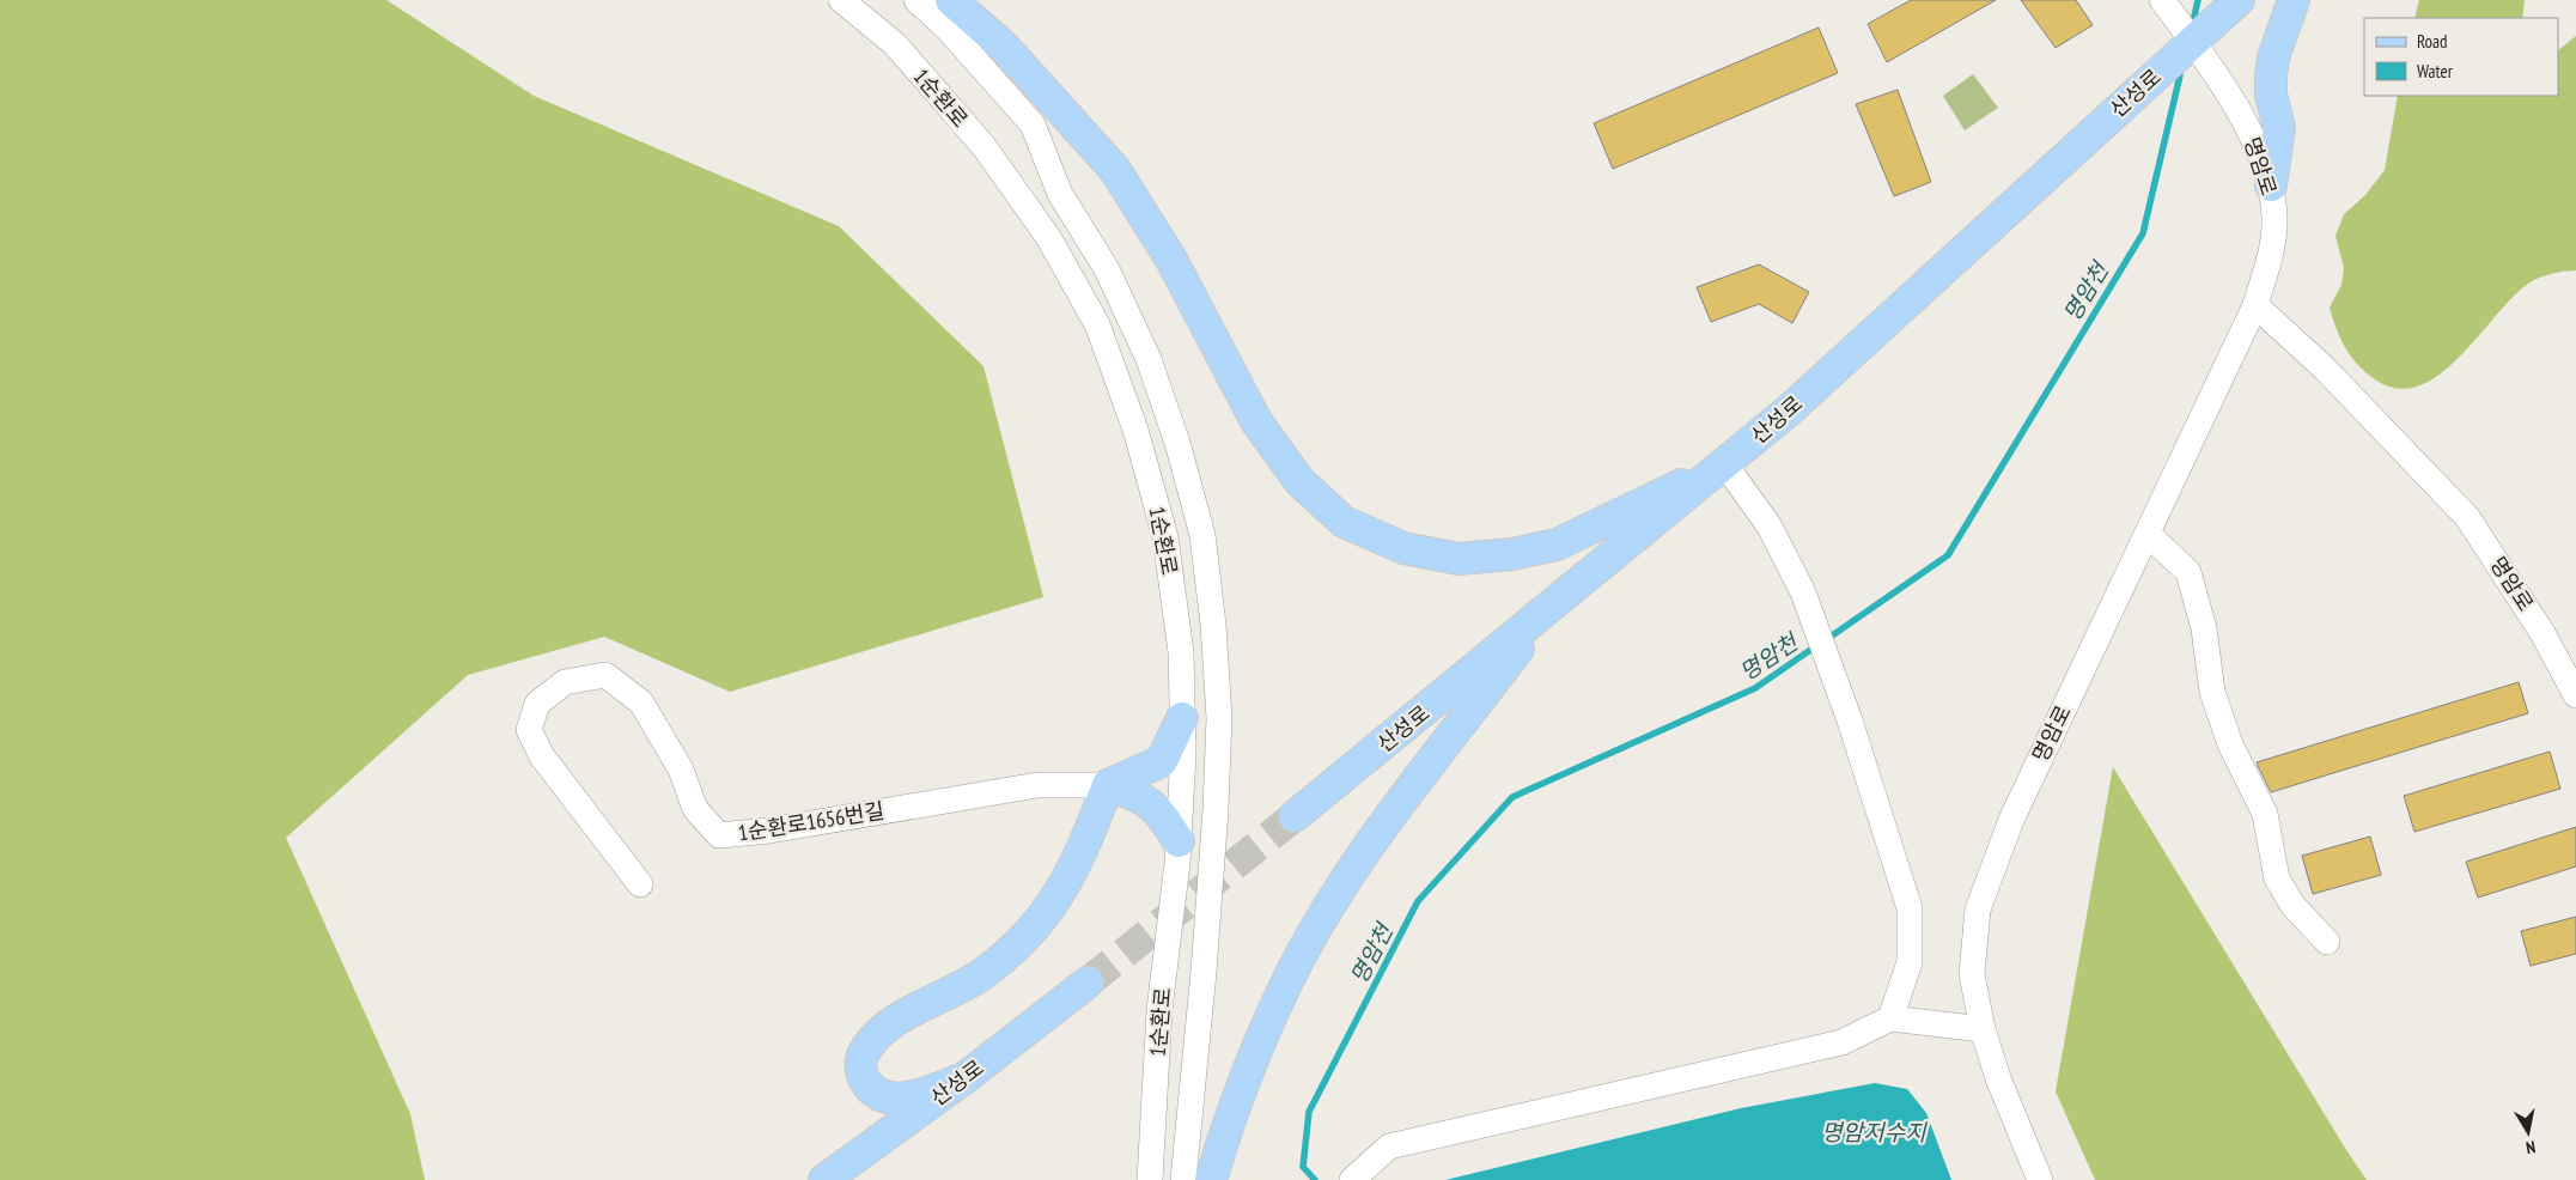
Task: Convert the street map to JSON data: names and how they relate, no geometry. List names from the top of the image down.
{
  "streets": {
    "main road": ["산성로"],
    "street": ["1순환로", "명암로", "1순환로1656번길"]
  },
  "crossings": [
    ["산성로", "명암로"]
  ],
  "water": ["명암천", "명암저수지"],
  "legend": ["Road", "Water"],
  "north": "bottom"
}
